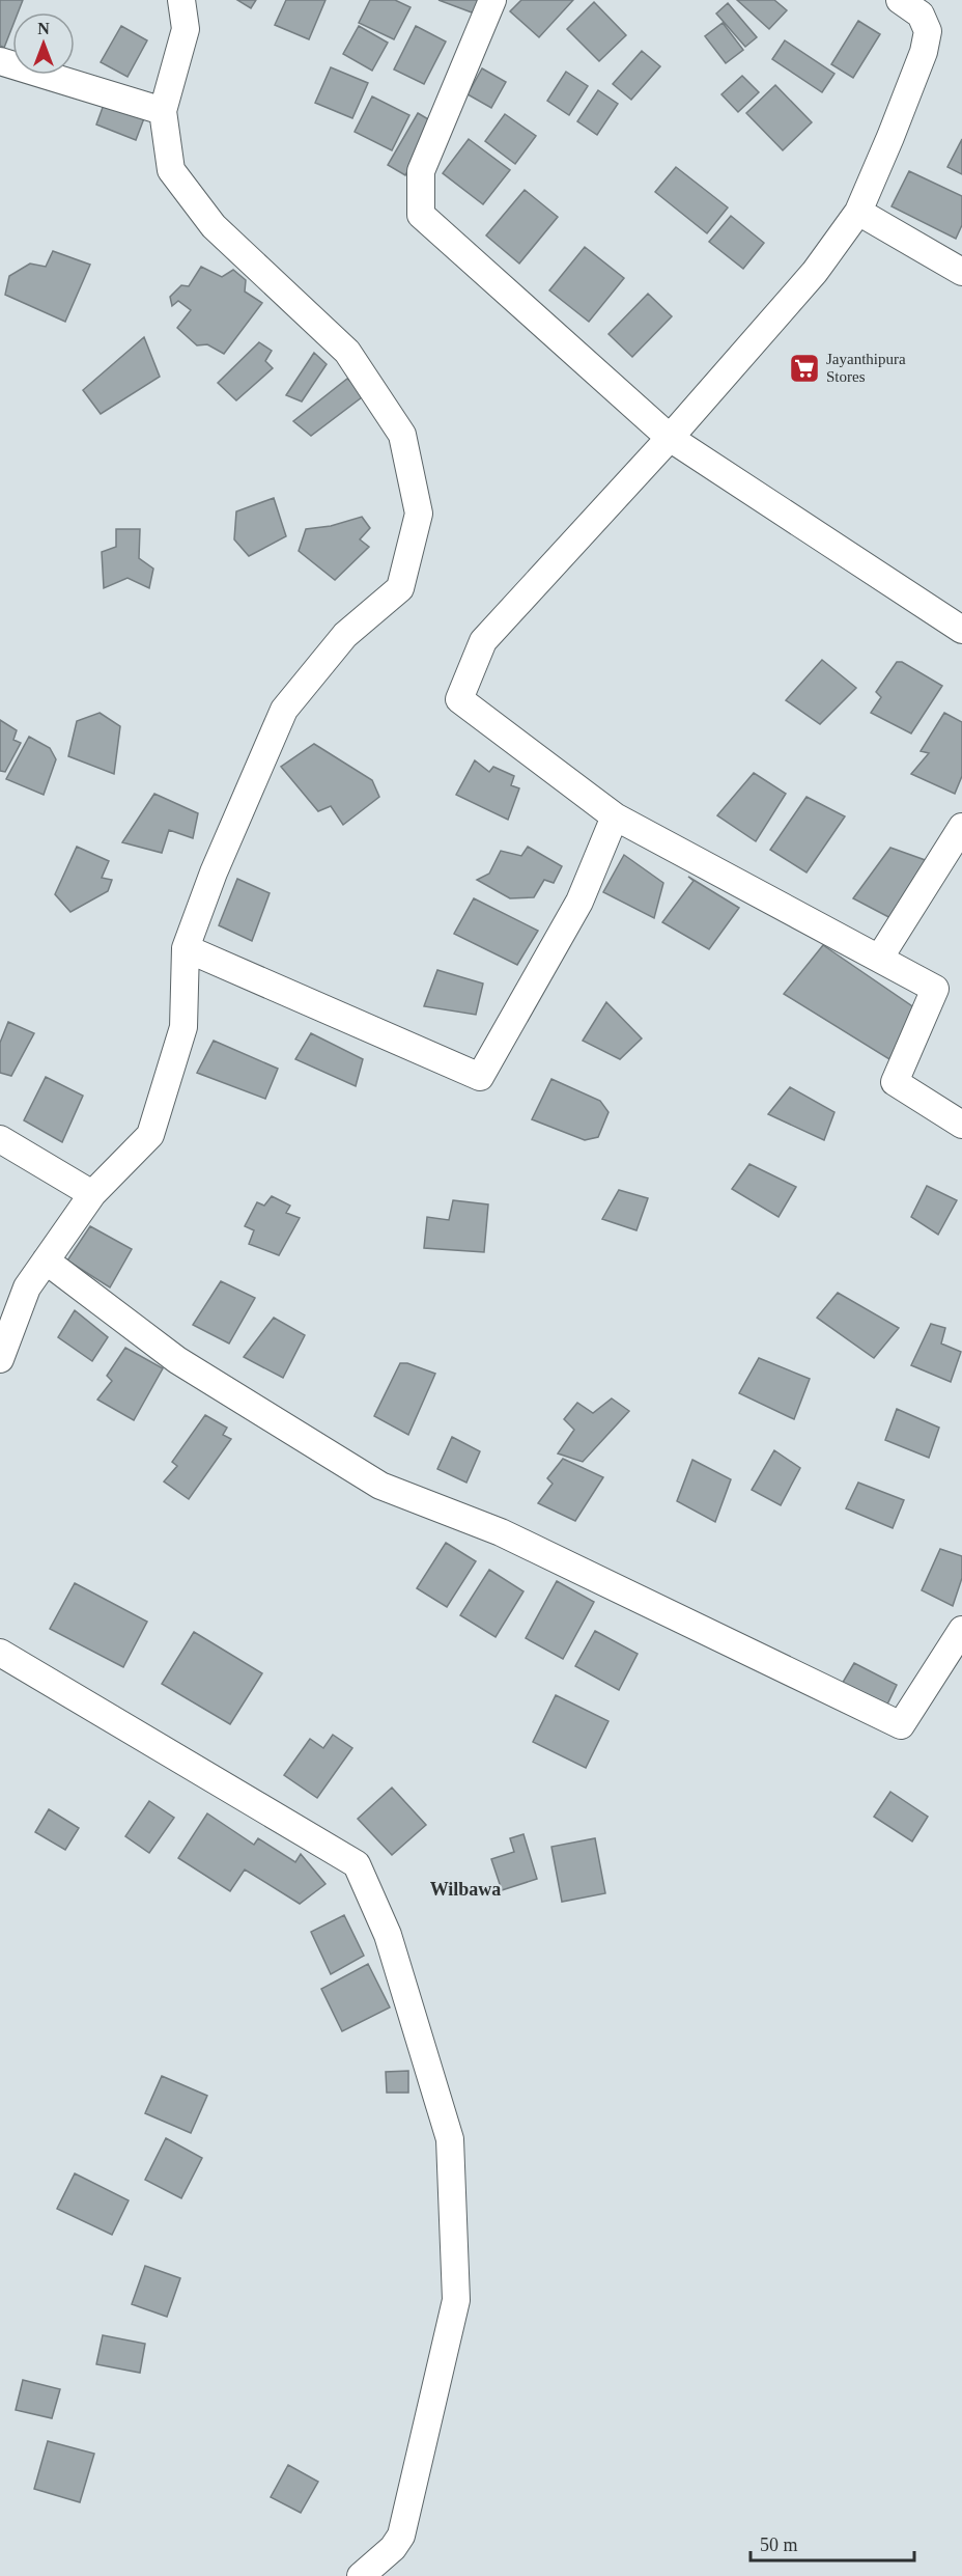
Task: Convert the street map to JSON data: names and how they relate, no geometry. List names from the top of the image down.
{
  "districts": ["Wilbawa"],
  "places": {
    "supermarket": ["Jayanthipura Stores"]
  },
  "scale_bar": "50 m",
  "north": "top"
}
